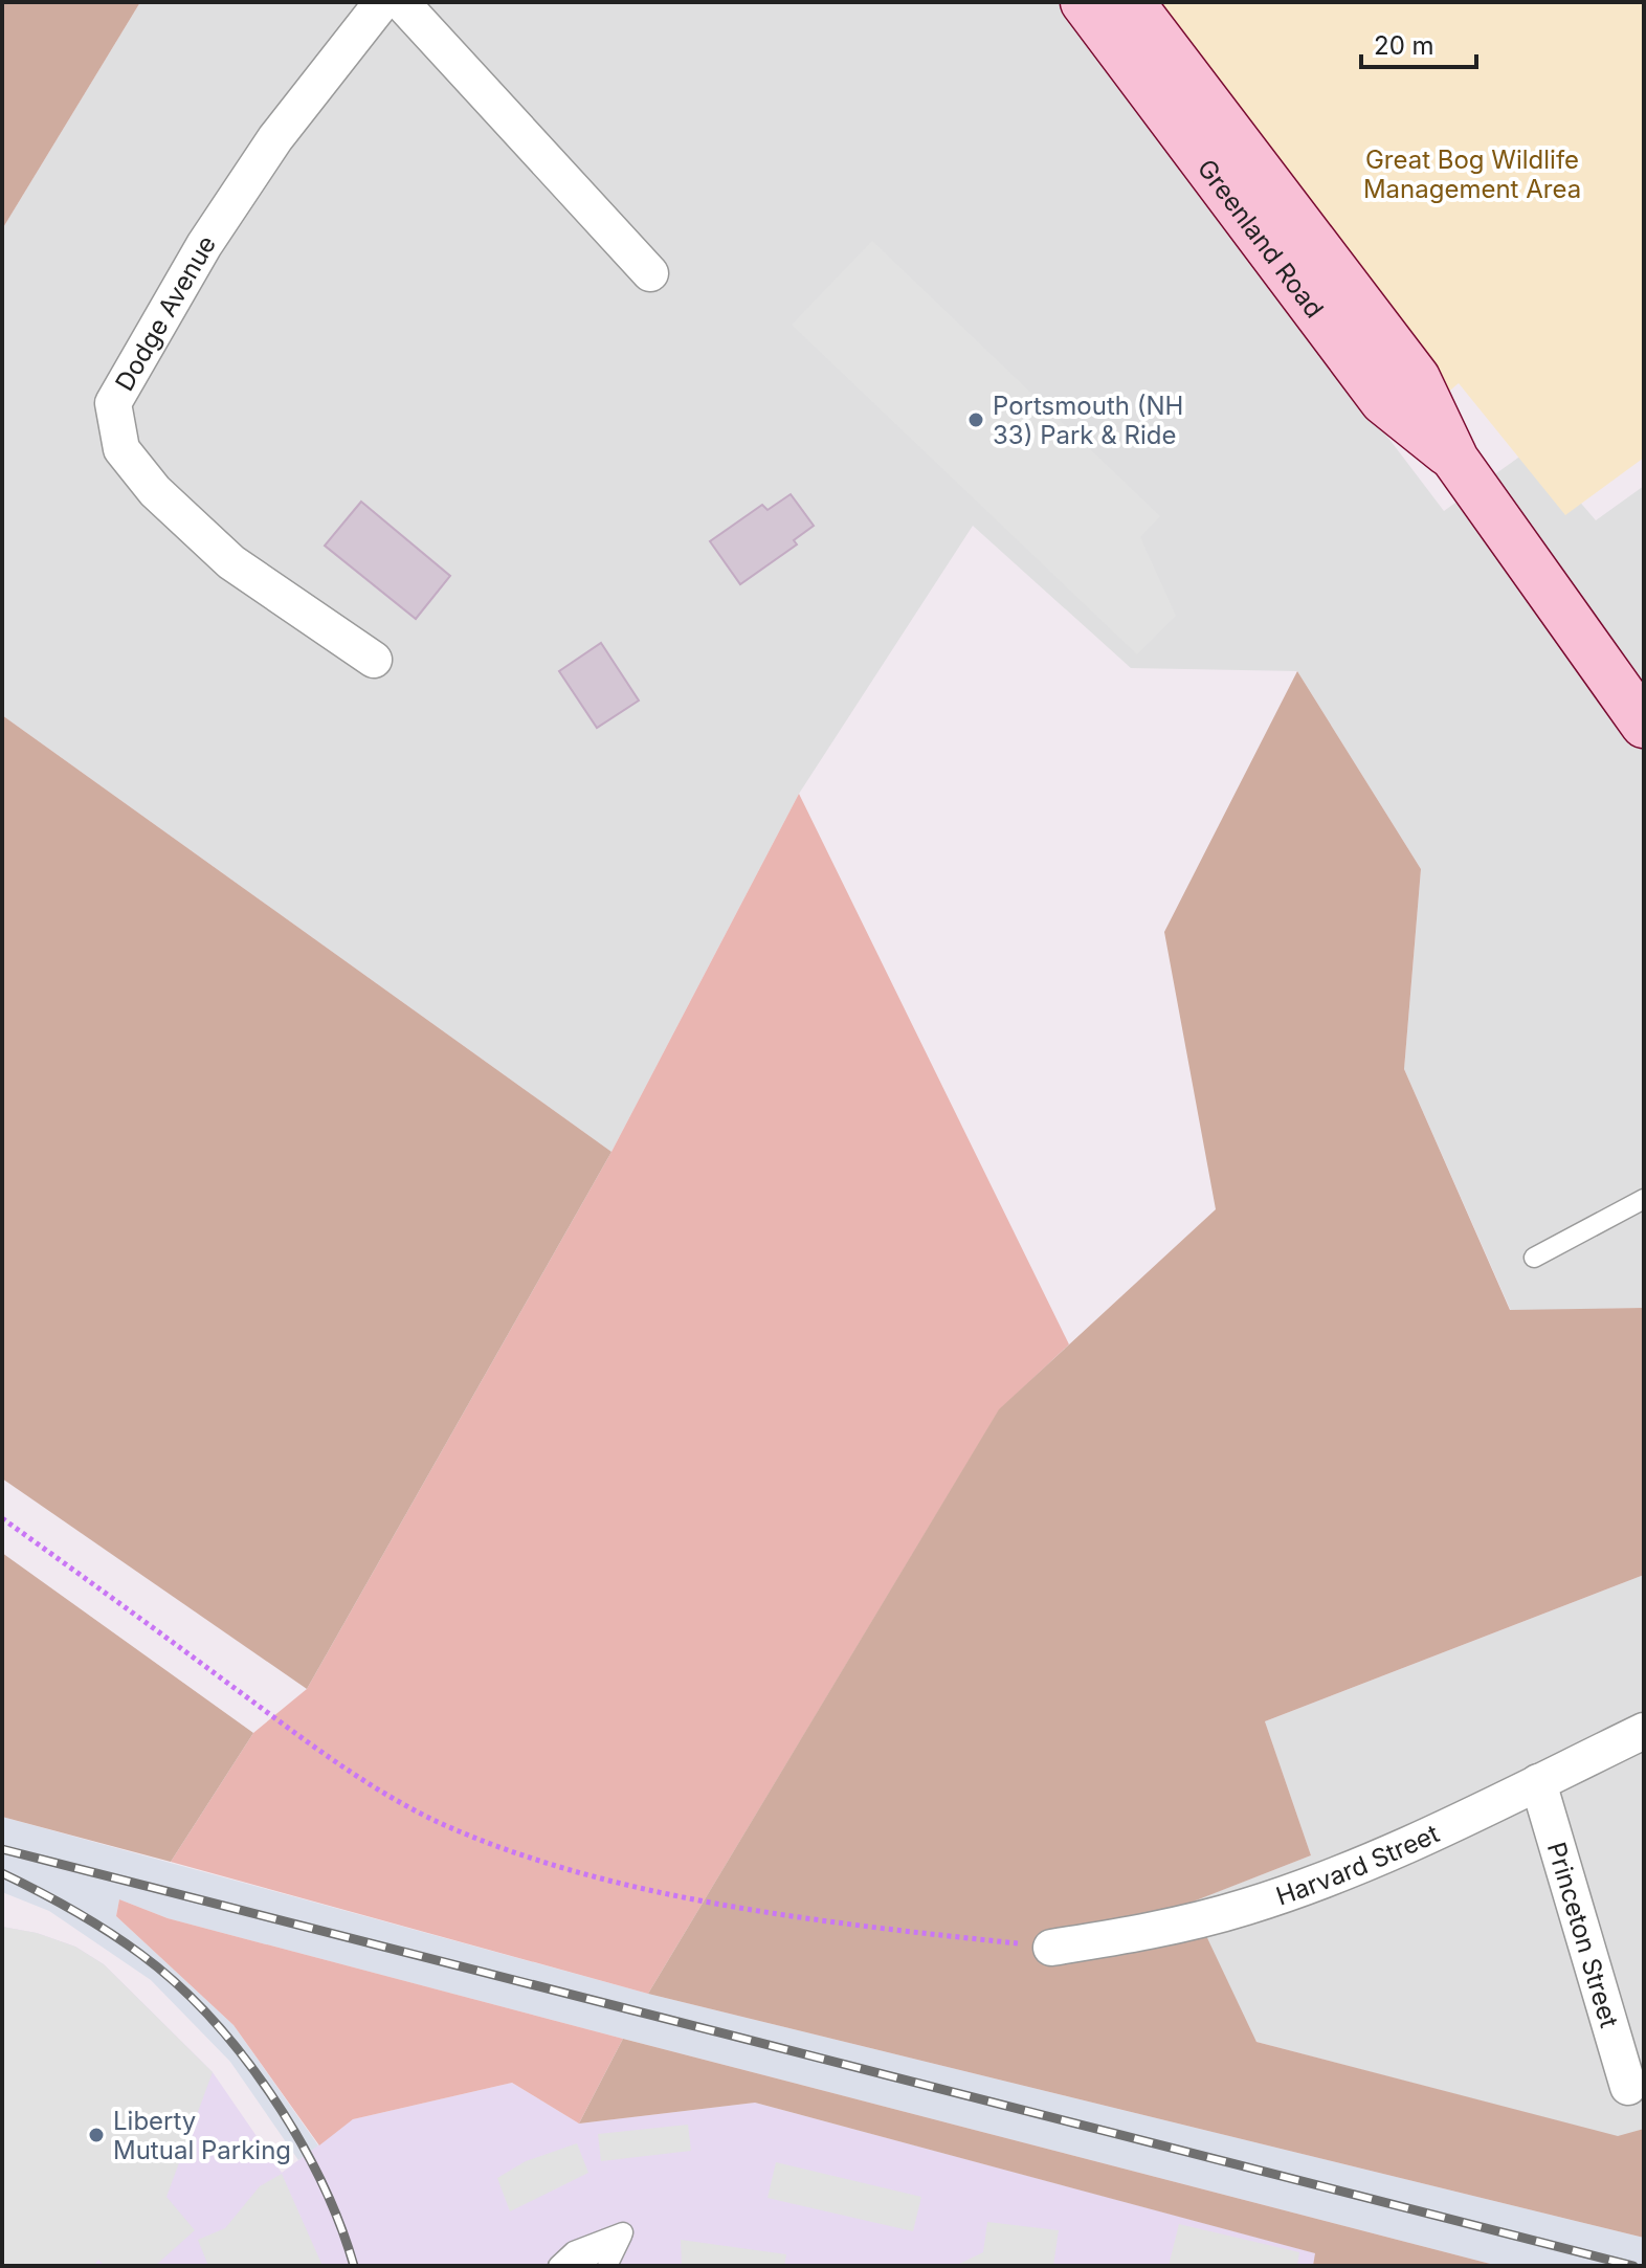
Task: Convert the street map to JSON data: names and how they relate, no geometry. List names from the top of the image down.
{
  "streets": {
    "main road": ["Greenland Road"],
    "street": ["Dodge Avenue", "Harvard Street", "Princeton Street"]
  },
  "crossings": [
    ["Harvard Street", "Princeton Street"]
  ],
  "parks": ["Great Bog Wildlife Management Area"],
  "places": ["Portsmouth (NH 33) Park & Ride", "Liberty Mutual Parking"],
  "scale_bar": "20 m"
}
